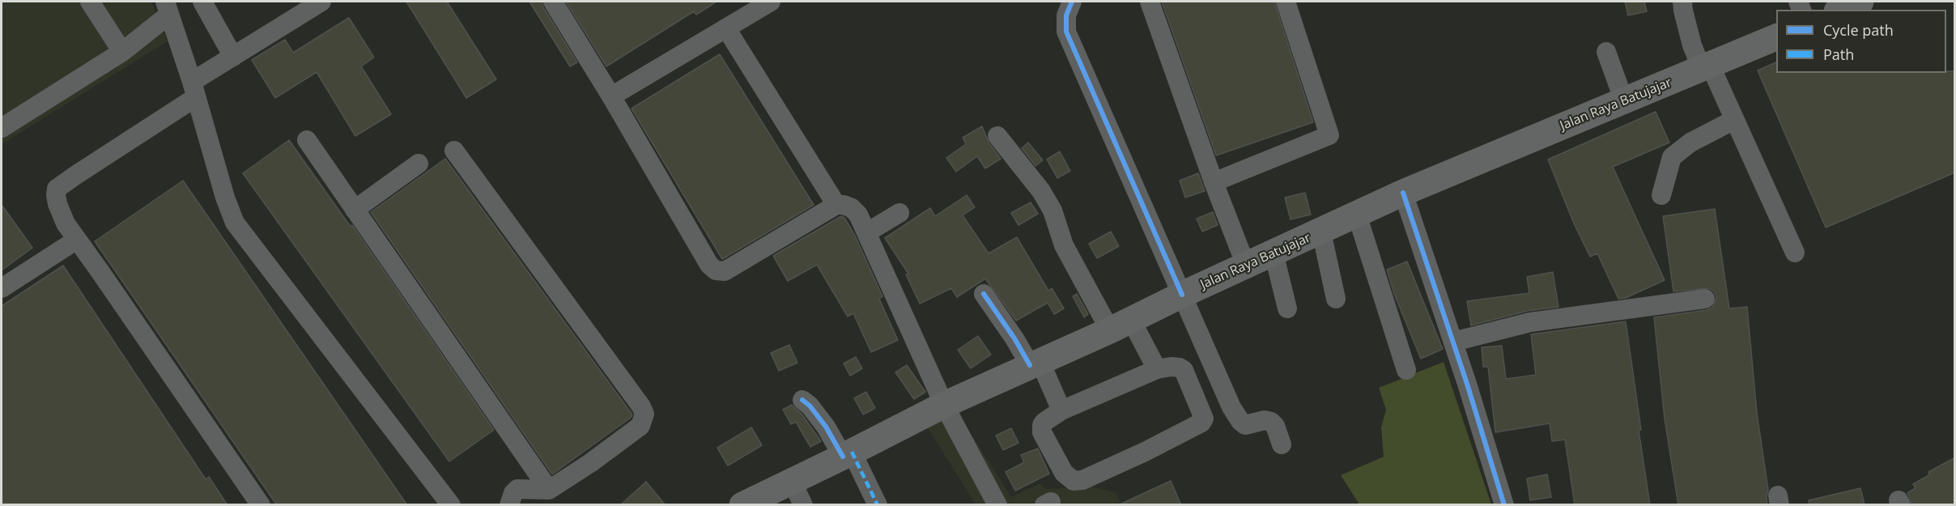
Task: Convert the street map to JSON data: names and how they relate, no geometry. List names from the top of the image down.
{
  "streets": {
    "highway": ["Jalan Raya Batujajar"]
  },
  "legend": ["Cycle path", "Path"]
}
